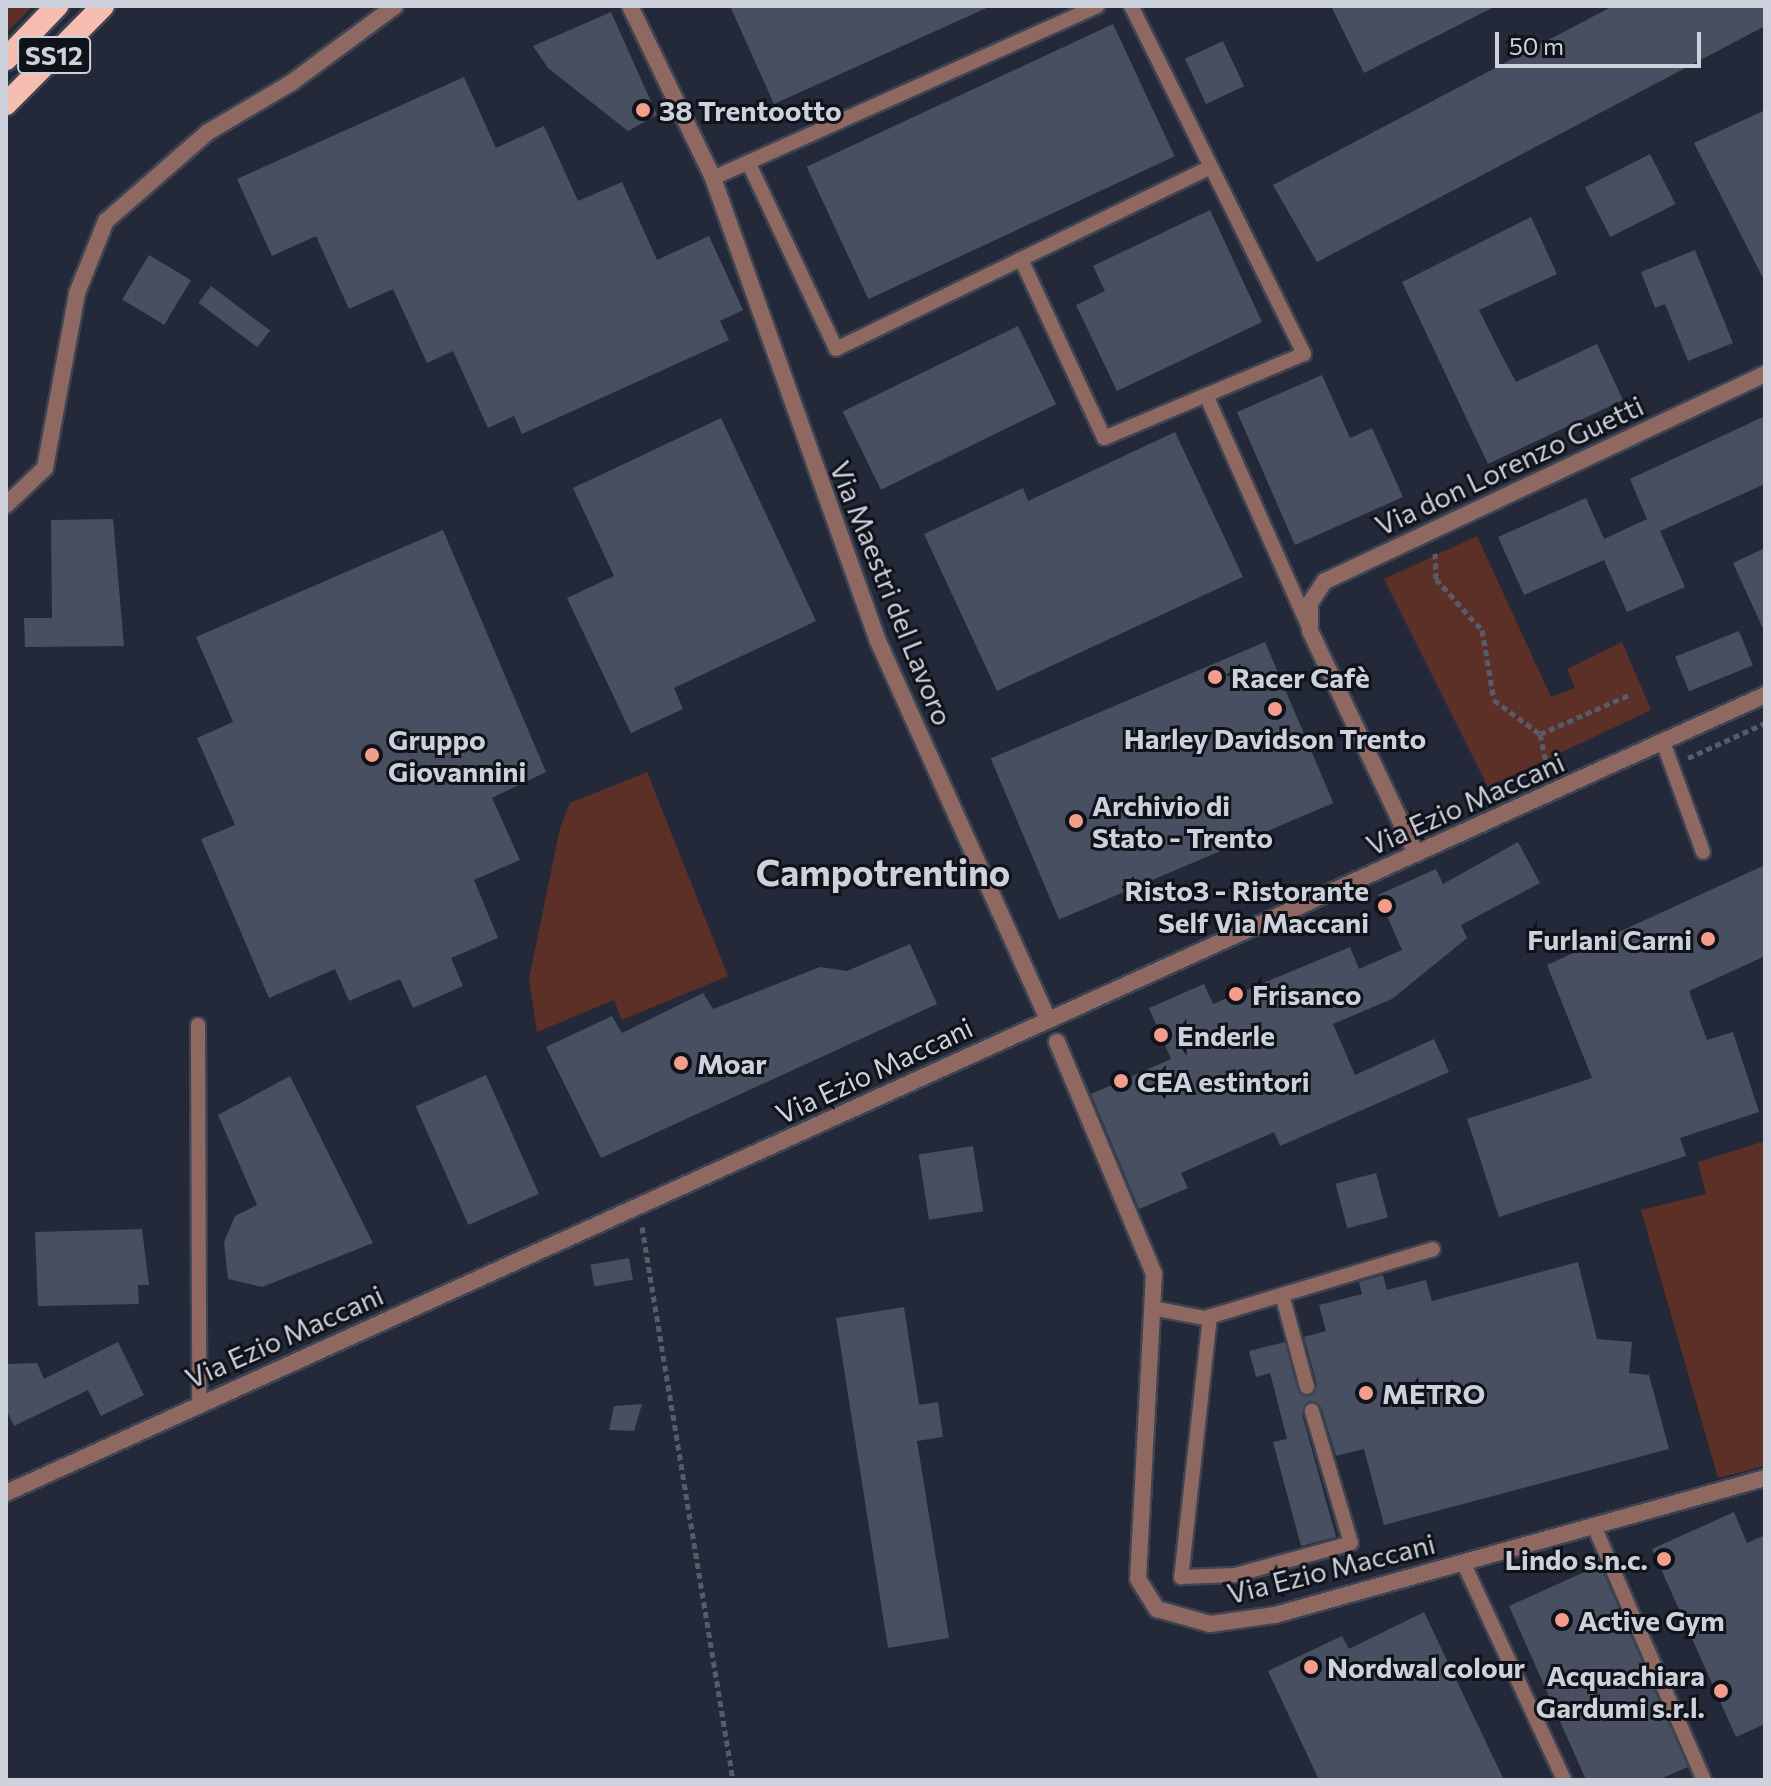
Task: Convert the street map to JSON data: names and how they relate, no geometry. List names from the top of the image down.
{
  "streets": {
    "highway": ["SS12"],
    "street": ["Via don Lorenzo Guetti", "Via Maestri del Lavoro", "Via Ezio Maccani"]
  },
  "crossings": [
    ["Via Maestri del Lavoro", "Via Ezio Maccani"]
  ],
  "districts": ["Campotrentino"],
  "places": [
    "38 Trentootto",
    "Racer Cafè",
    "Harley Davidson Trento",
    "Gruppo Giovannini",
    "Archivio di Stato - Trento",
    "Risto3 - Ristorante Self Via Maccani",
    "Furlani Carni",
    "Frisanco",
    "Enderle",
    "Moar",
    "CEA estintori",
    "METRO",
    "Lindo s.n.c.",
    "Active Gym",
    "Nordwal colour",
    "Acquachiara Gardumi s.r.l."
  ],
  "scale_bar": "50 m"
}
